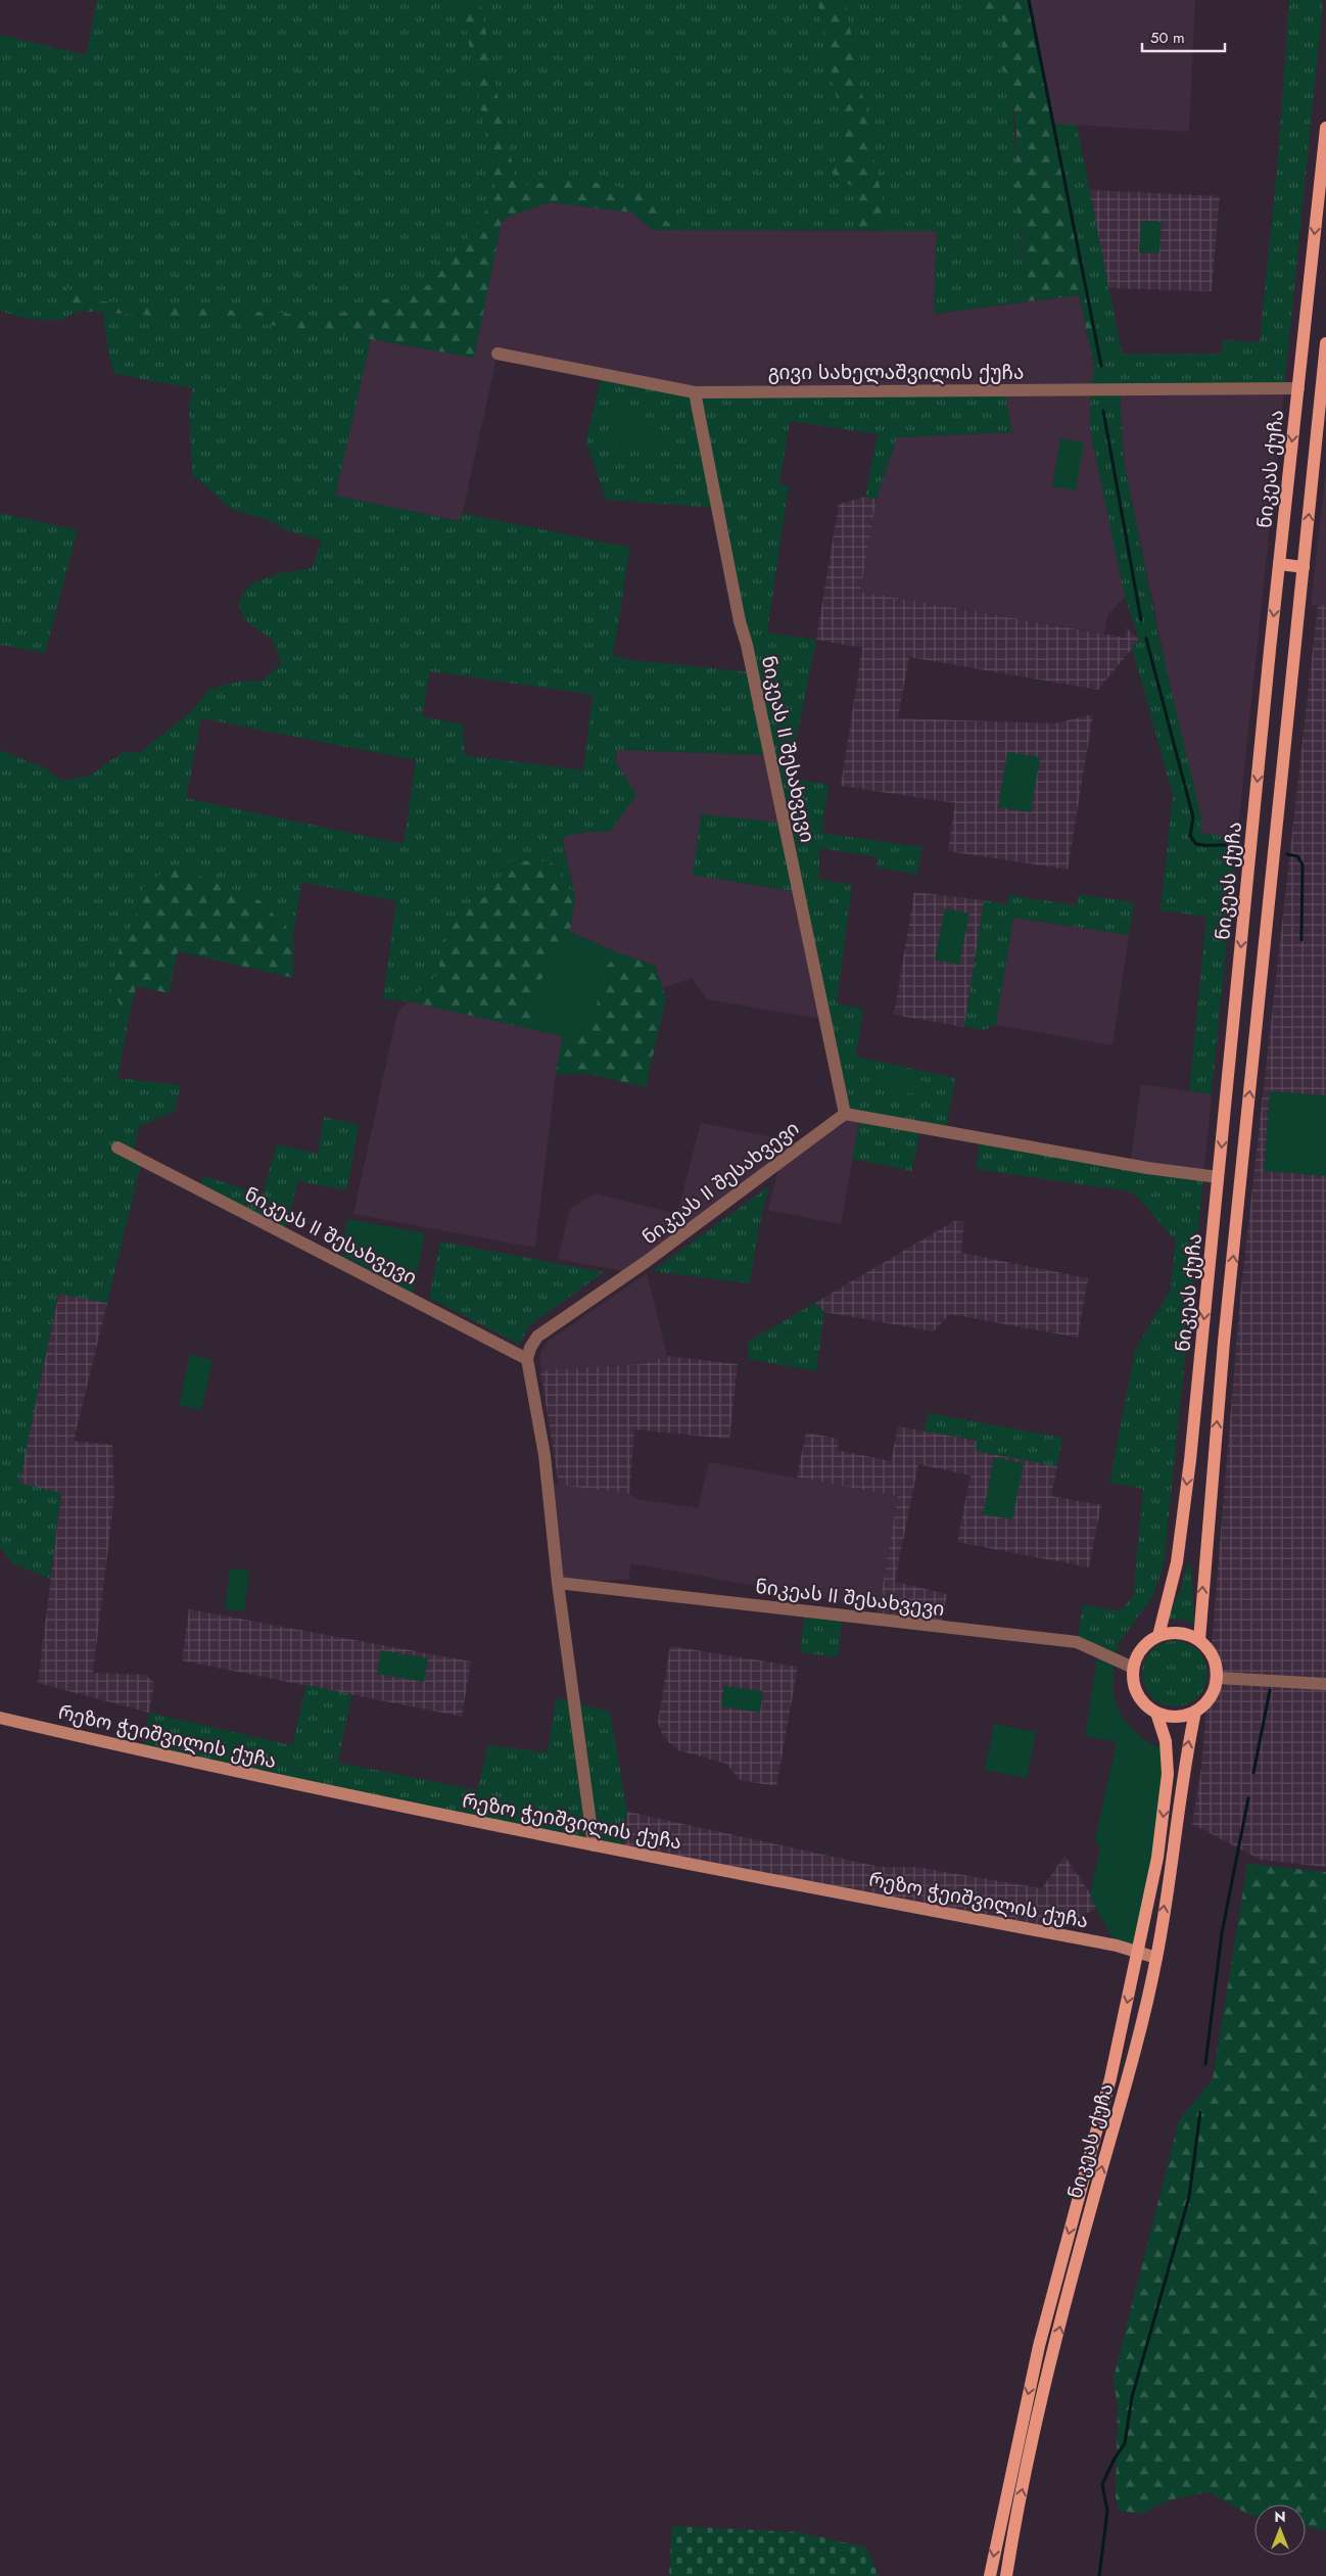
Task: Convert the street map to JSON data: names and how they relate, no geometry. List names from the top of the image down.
{
  "streets": {
    "main road": ["ნიკეას ქუჩა", "რეზო ჭეიშვილის ქუჩა"],
    "street": ["გივი სახელაშვილის ქუჩა", "ნიკეას II შესახვევი"]
  },
  "crossings": [
    ["გივი სახელაშვილის ქუჩა", "ნიკეას ქუჩა"],
    ["გივი სახელაშვილის ქუჩა", "ნიკეას II შესახვევი"],
    ["ნიკეას ქუჩა", "ნიკეას II შესახვევი"],
    ["ნიკეას ქუჩა", "რეზო ჭეიშვილის ქუჩა"]
  ],
  "scale_bar": "50 m",
  "north": "top"
}
